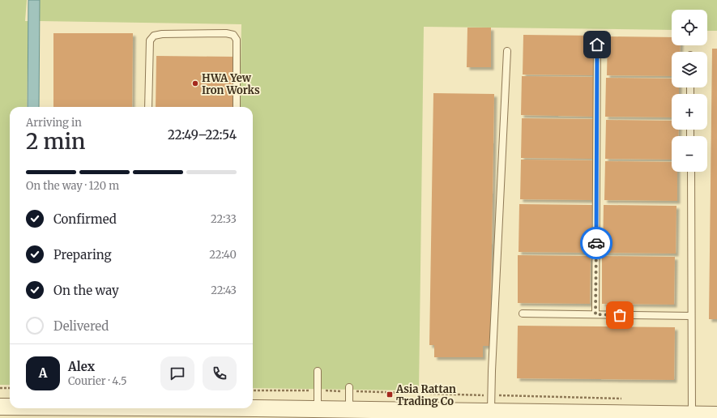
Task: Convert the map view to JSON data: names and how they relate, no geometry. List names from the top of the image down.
{
  "places": {
    "other": ["HWA Yew Iron Works"],
    "transit": ["Asia Rattan Trading Co"]
  },
  "page": {
    "map_buttons": ["+", "−"],
    "heading": ["2 min", "Arriving in", "22:49–22:54"],
    "panel": ["Alex", "Courier · 4.5"],
    "bar": "On the way · 120 m",
    "list": [
      ["Confirmed", "22:33"],
      ["Preparing", "22:40"],
      ["On the way", "22:43"],
      "Delivered"
    ],
    "round": "A"
  }
}
